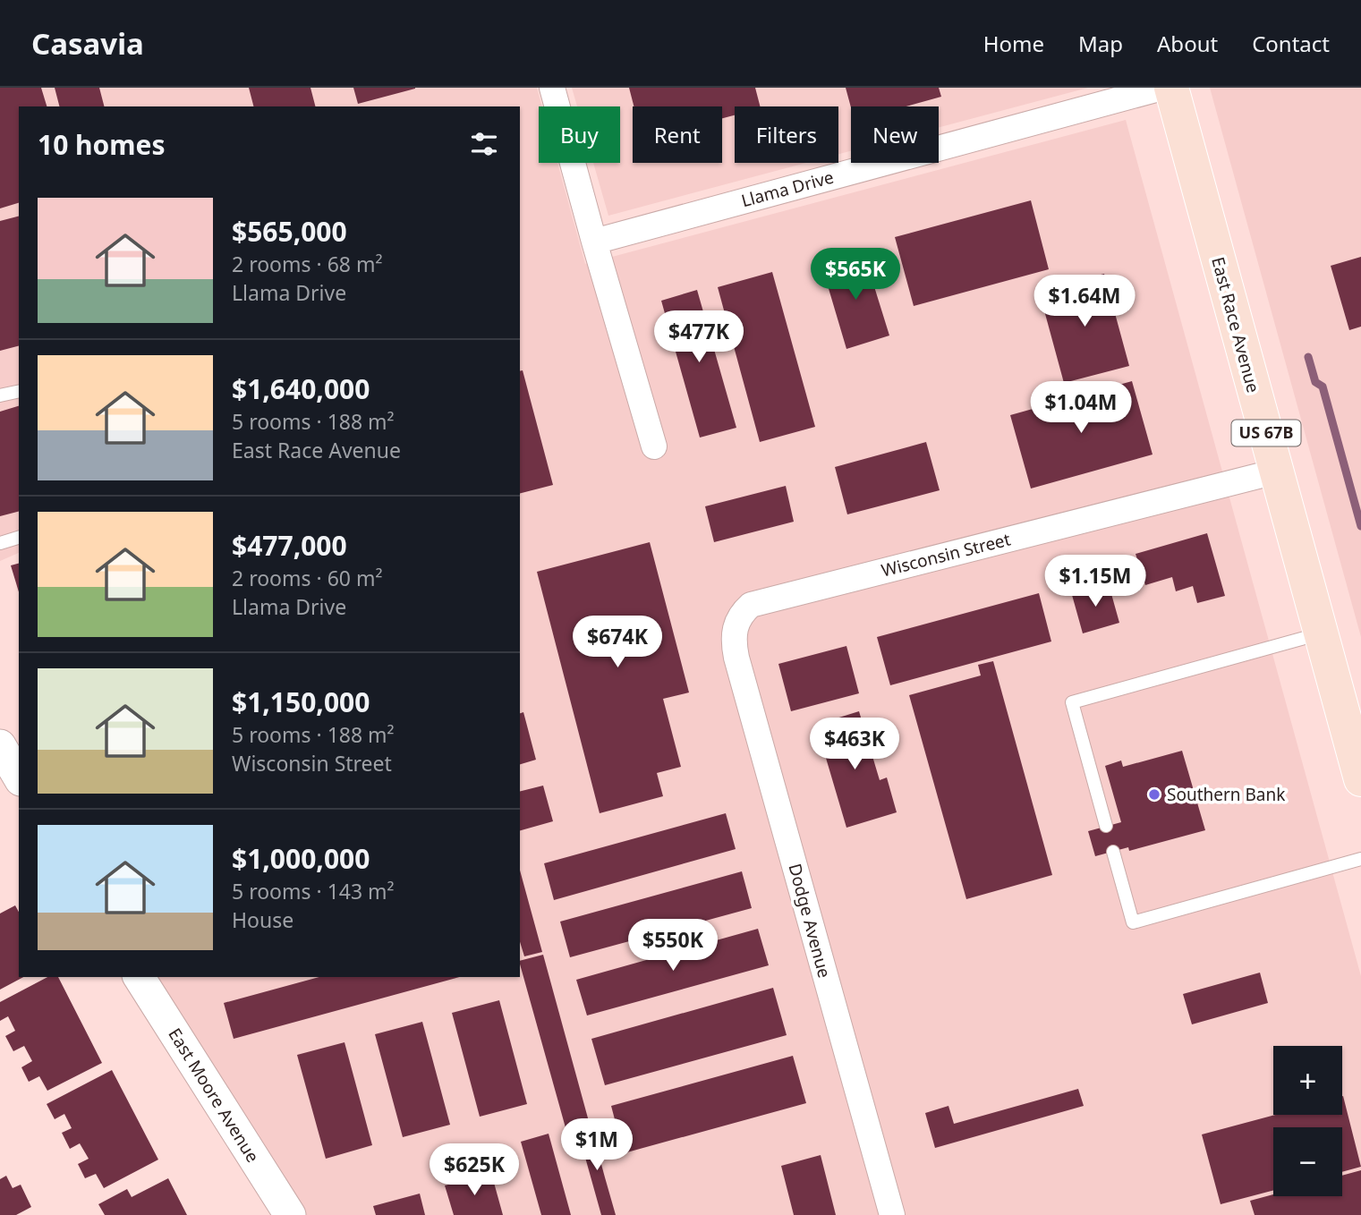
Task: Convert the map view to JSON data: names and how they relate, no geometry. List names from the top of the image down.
{
  "streets": {
    "main road": ["East Race Avenue", "US 67B"],
    "street": [
      "Llama Drive",
      "Wisconsin Street",
      "Dodge Avenue",
      "East Moore Avenue"
    ]
  },
  "crossings": [
    ["East Race Avenue", "Wisconsin Street"],
    ["Wisconsin Street", "Dodge Avenue"]
  ],
  "places": ["Southern Bank"],
  "page": {
    "header": "Casavia",
    "nav": [
      "Home",
      "Map",
      "About",
      "Contact"
    ],
    "chip": [
      "Buy",
      "Rent",
      "Filters",
      "New"
    ],
    "heading": "10 homes",
    "list": [
      {
        "name": "$565,000",
        "note": "2 rooms · 68 m² · Llama Drive"
      },
      {
        "name": "$1,640,000",
        "note": "5 rooms · 188 m² · East Race Avenue"
      },
      {
        "name": "$477,000",
        "note": "2 rooms · 60 m² · Llama Drive"
      },
      {
        "name": "$1,150,000",
        "note": "5 rooms · 188 m² · Wisconsin Street"
      },
      {
        "name": "$1,000,000",
        "note": "5 rooms · 143 m² · House"
      }
    ],
    "price": [
      "$565K",
      "$1.64M",
      "$477K",
      "$1.04M",
      "$1.15M",
      "$674K",
      "$463K",
      "$550K",
      "$1M",
      "$625K"
    ],
    "map_buttons": ["+", "−"]
  }
}
